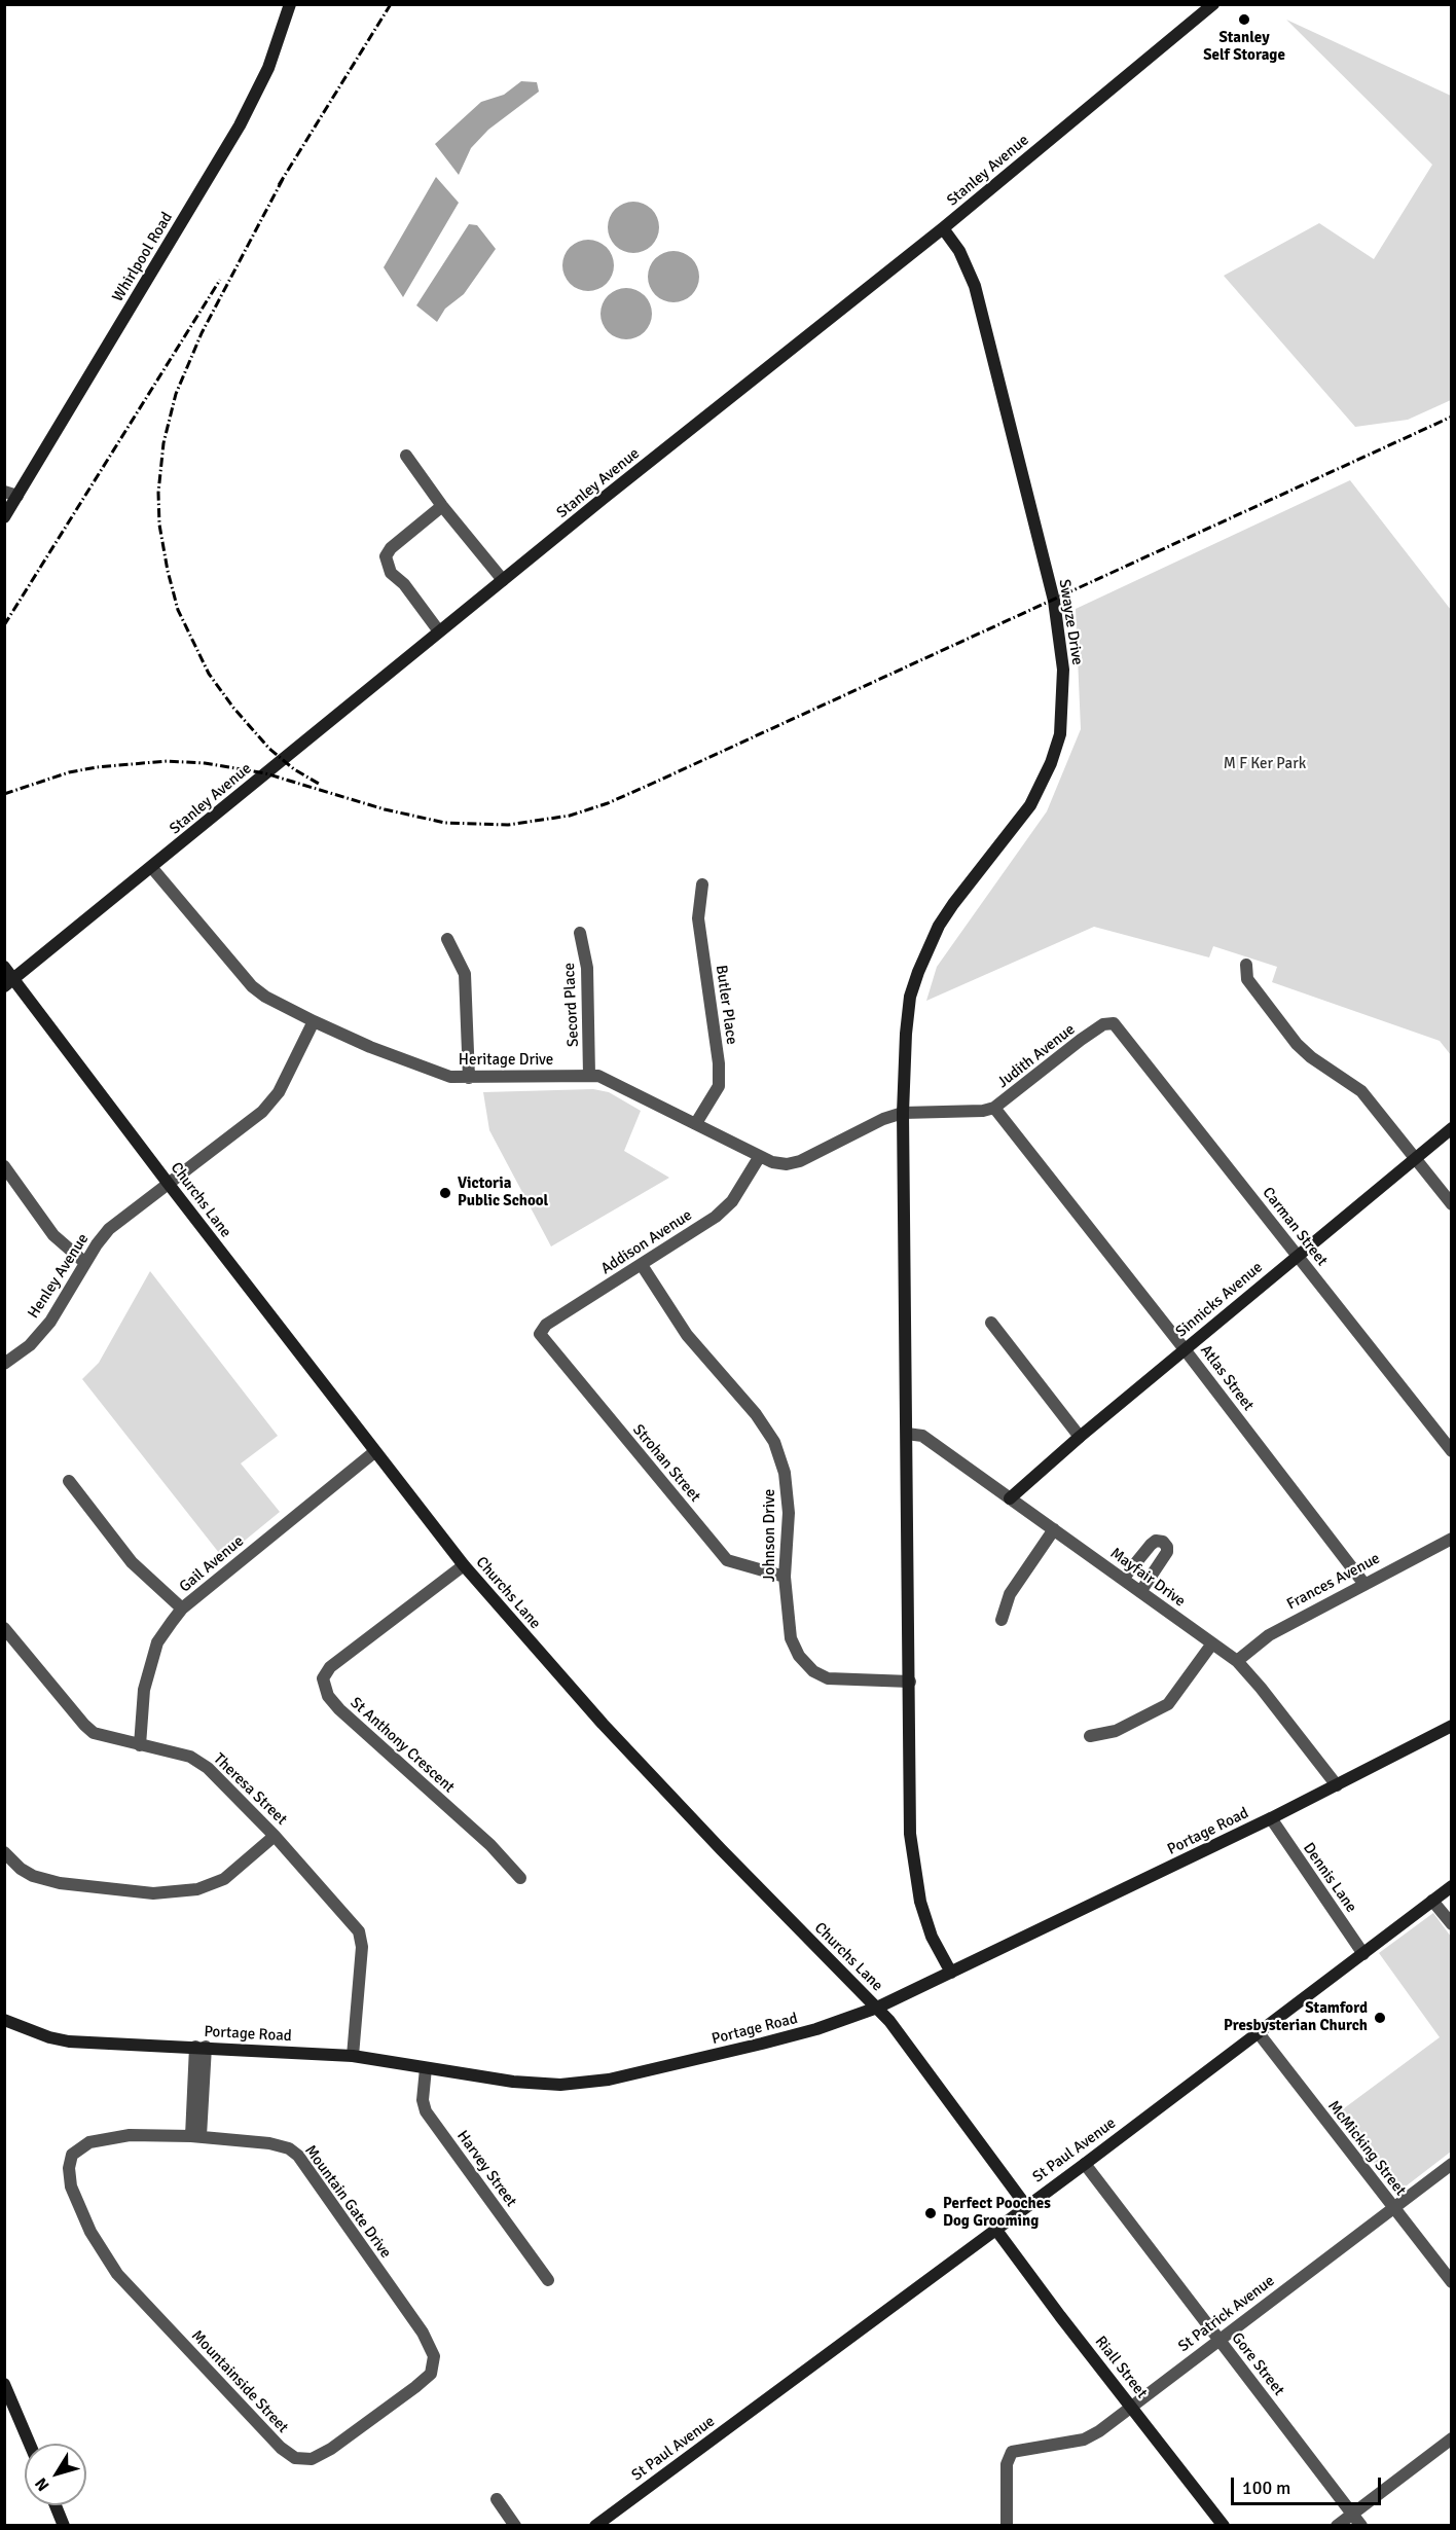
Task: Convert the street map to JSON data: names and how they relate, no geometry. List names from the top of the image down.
{
  "streets": {
    "street": [
      "Stanley Avenue",
      "Whirlpool Road",
      "Swayze Drive",
      "Secord Place",
      "Butler Place",
      "Judith Avenue",
      "Heritage Drive",
      "Churchs Lane",
      "Carman Street",
      "Addison Avenue",
      "Henley Avenue",
      "Sinnicks Avenue",
      "Atlas Street",
      "Strohan Street",
      "Johnson Drive",
      "Gail Avenue",
      "Mayfair Drive",
      "Frances Avenue",
      "St Anthony Crescent",
      "Theresa Street",
      "Portage Road",
      "Dennis Lane",
      "McMicking Street",
      "St Paul Avenue",
      "Harvey Street",
      "Mountain Gate Drive",
      "St Patrick Avenue",
      "Gore Street",
      "Riall Street",
      "Mountainside Street"
    ]
  },
  "crossings": [
    ["Stanley Avenue", "Swayze Drive"],
    ["Stanley Avenue", "Heritage Drive"],
    ["Stanley Avenue", "Churchs Lane"],
    ["Swayze Drive", "Judith Avenue"],
    ["Swayze Drive", "Heritage Drive"],
    ["Swayze Drive", "Johnson Drive"],
    ["Swayze Drive", "Mayfair Drive"],
    ["Swayze Drive", "Portage Road"],
    ["Secord Place", "Heritage Drive"],
    ["Butler Place", "Heritage Drive"],
    ["Judith Avenue", "Heritage Drive"],
    ["Judith Avenue", "Carman Street"],
    ["Judith Avenue", "Atlas Street"],
    ["Heritage Drive", "Addison Avenue"],
    ["Heritage Drive", "Henley Avenue"],
    ["Churchs Lane", "Henley Avenue"],
    ["Churchs Lane", "Gail Avenue"],
    ["Churchs Lane", "St Anthony Crescent"],
    ["Churchs Lane", "Portage Road"],
    ["Churchs Lane", "St Paul Avenue"],
    ["Carman Street", "Sinnicks Avenue"],
    ["Addison Avenue", "Strohan Street"],
    ["Addison Avenue", "Johnson Drive"],
    ["Sinnicks Avenue", "Atlas Street"],
    ["Sinnicks Avenue", "Mayfair Drive"],
    ["Atlas Street", "Frances Avenue"],
    ["Strohan Street", "Johnson Drive"],
    ["Gail Avenue", "Theresa Street"],
    ["Mayfair Drive", "Frances Avenue"],
    ["Mayfair Drive", "Portage Road"],
    ["Theresa Street", "Portage Road"],
    ["Portage Road", "Dennis Lane"],
    ["Portage Road", "Harvey Street"],
    ["Dennis Lane", "St Paul Avenue"],
    ["McMicking Street", "St Paul Avenue"],
    ["McMicking Street", "St Patrick Avenue"],
    ["St Paul Avenue", "Gore Street"],
    ["St Paul Avenue", "Riall Street"],
    ["Mountain Gate Drive", "Mountainside Street"],
    ["St Patrick Avenue", "Gore Street"],
    ["St Patrick Avenue", "Riall Street"]
  ],
  "parks": ["M F Ker Park"],
  "places": [
    "Stanley Self Storage",
    "Victoria Public School",
    "Stamford Presbysterian Church",
    "Perfect Pooches Dog Grooming"
  ],
  "scale_bar": "100 m",
  "north": "bottom left"
}
